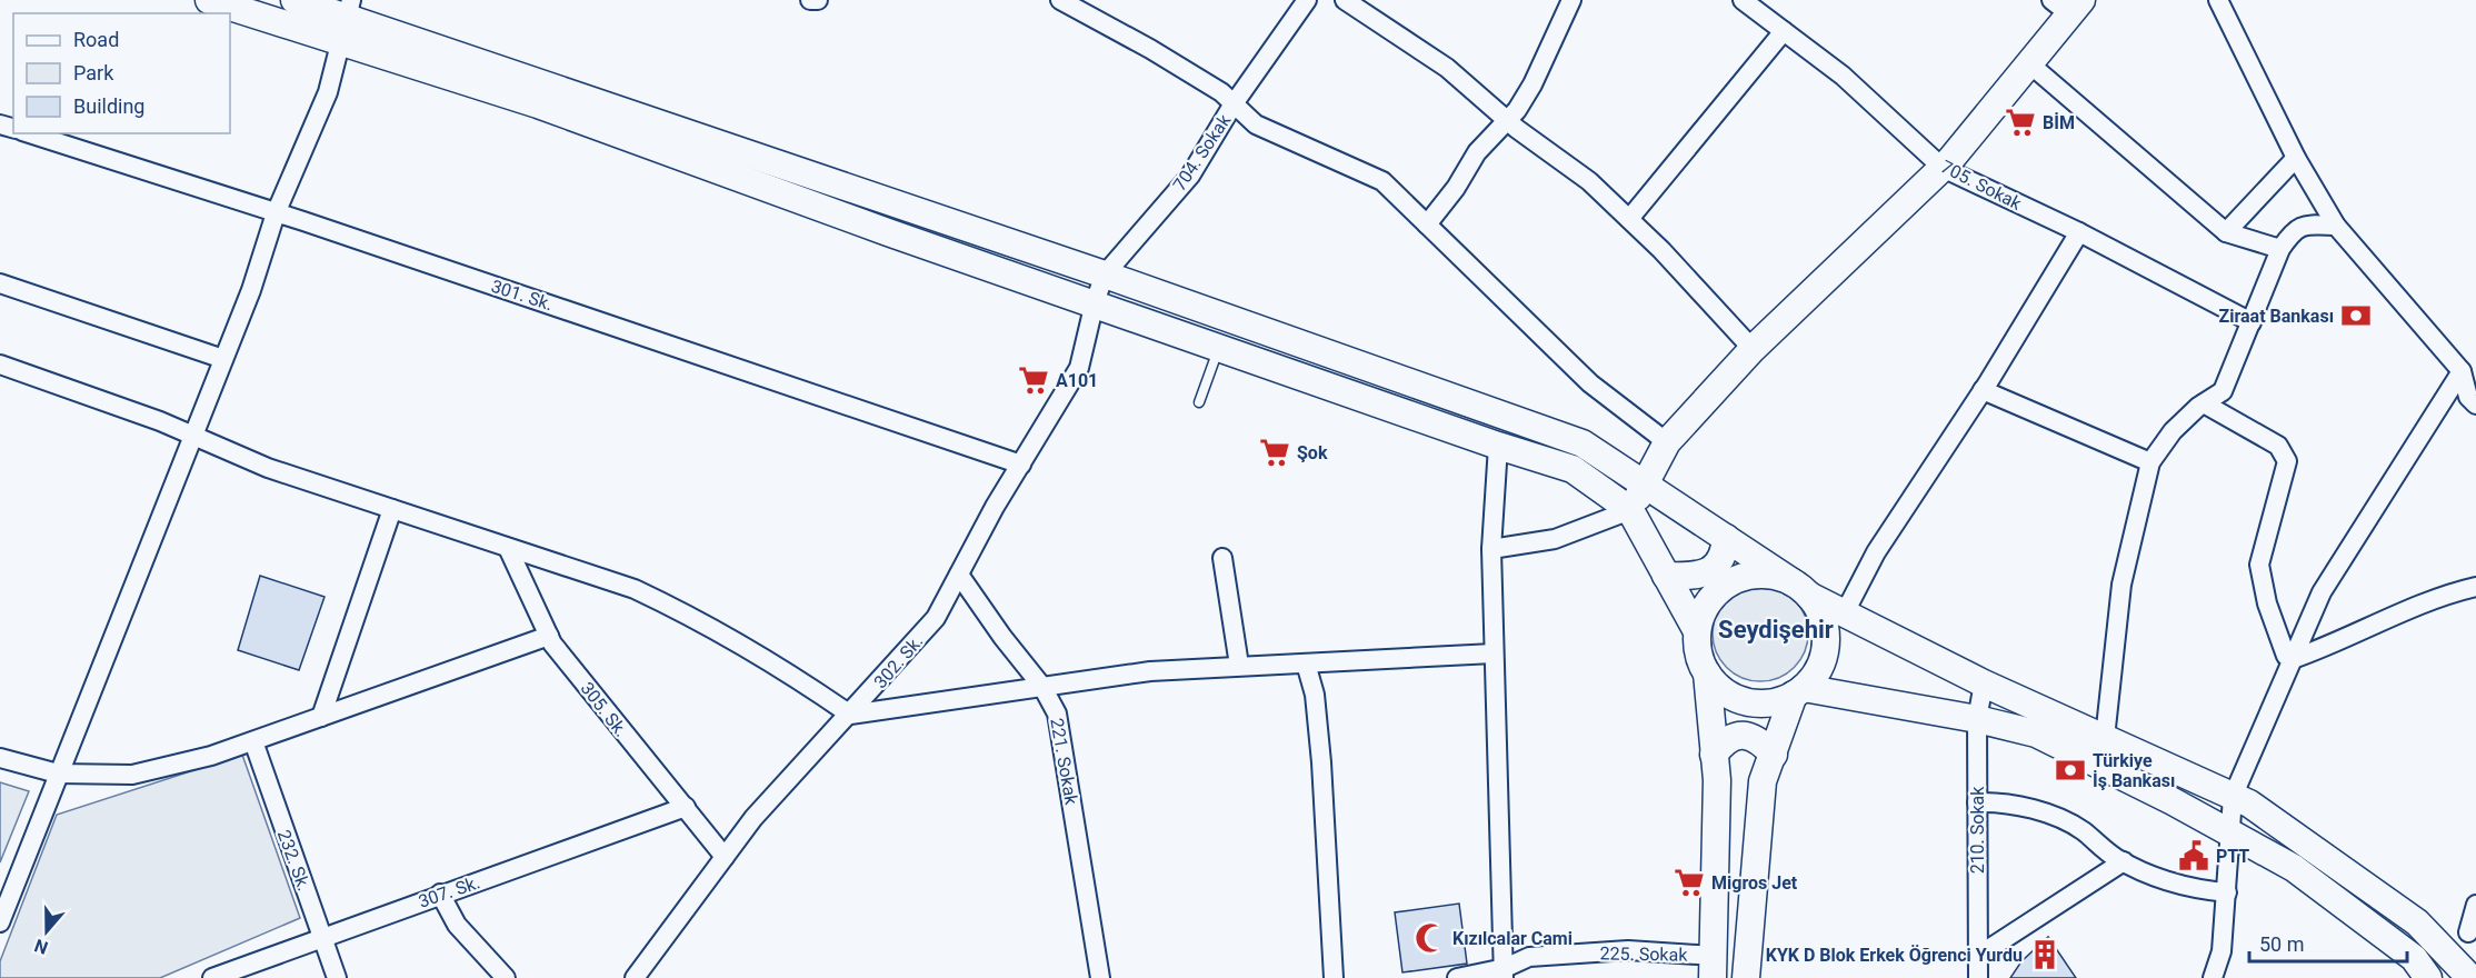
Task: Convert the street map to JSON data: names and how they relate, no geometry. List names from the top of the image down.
{
  "streets": {
    "street": [
      "704. Sokak",
      "705. Sokak",
      "301. Sk.",
      "302. Sk.",
      "305. Sk.",
      "221. Sokak",
      "210. Sokak",
      "232. Sk.",
      "307. Sk.",
      "225. Sokak"
    ]
  },
  "crossings": [
    ["704. Sokak", "302. Sk."],
    ["301. Sk.", "302. Sk."],
    ["302. Sk.", "305. Sk."],
    ["302. Sk.", "221. Sokak"],
    ["305. Sk.", "307. Sk."],
    ["232. Sk.", "307. Sk."]
  ],
  "districts": ["Seydişehir"],
  "places": {
    "supermarket": [
      "BİM",
      "A101",
      "Şok",
      "Migros Jet"
    ],
    "bank": ["Ziraat Bankası", "Türkiye İş Bankası"],
    "public building": ["PTT"],
    "mosque": ["Kızılcalar Cami"],
    "building": ["KYK D Blok Erkek Öğrenci Yurdu"]
  },
  "legend": ["Road", "Park", "Building"],
  "scale_bar": "50 m",
  "north": "bottom"
}
